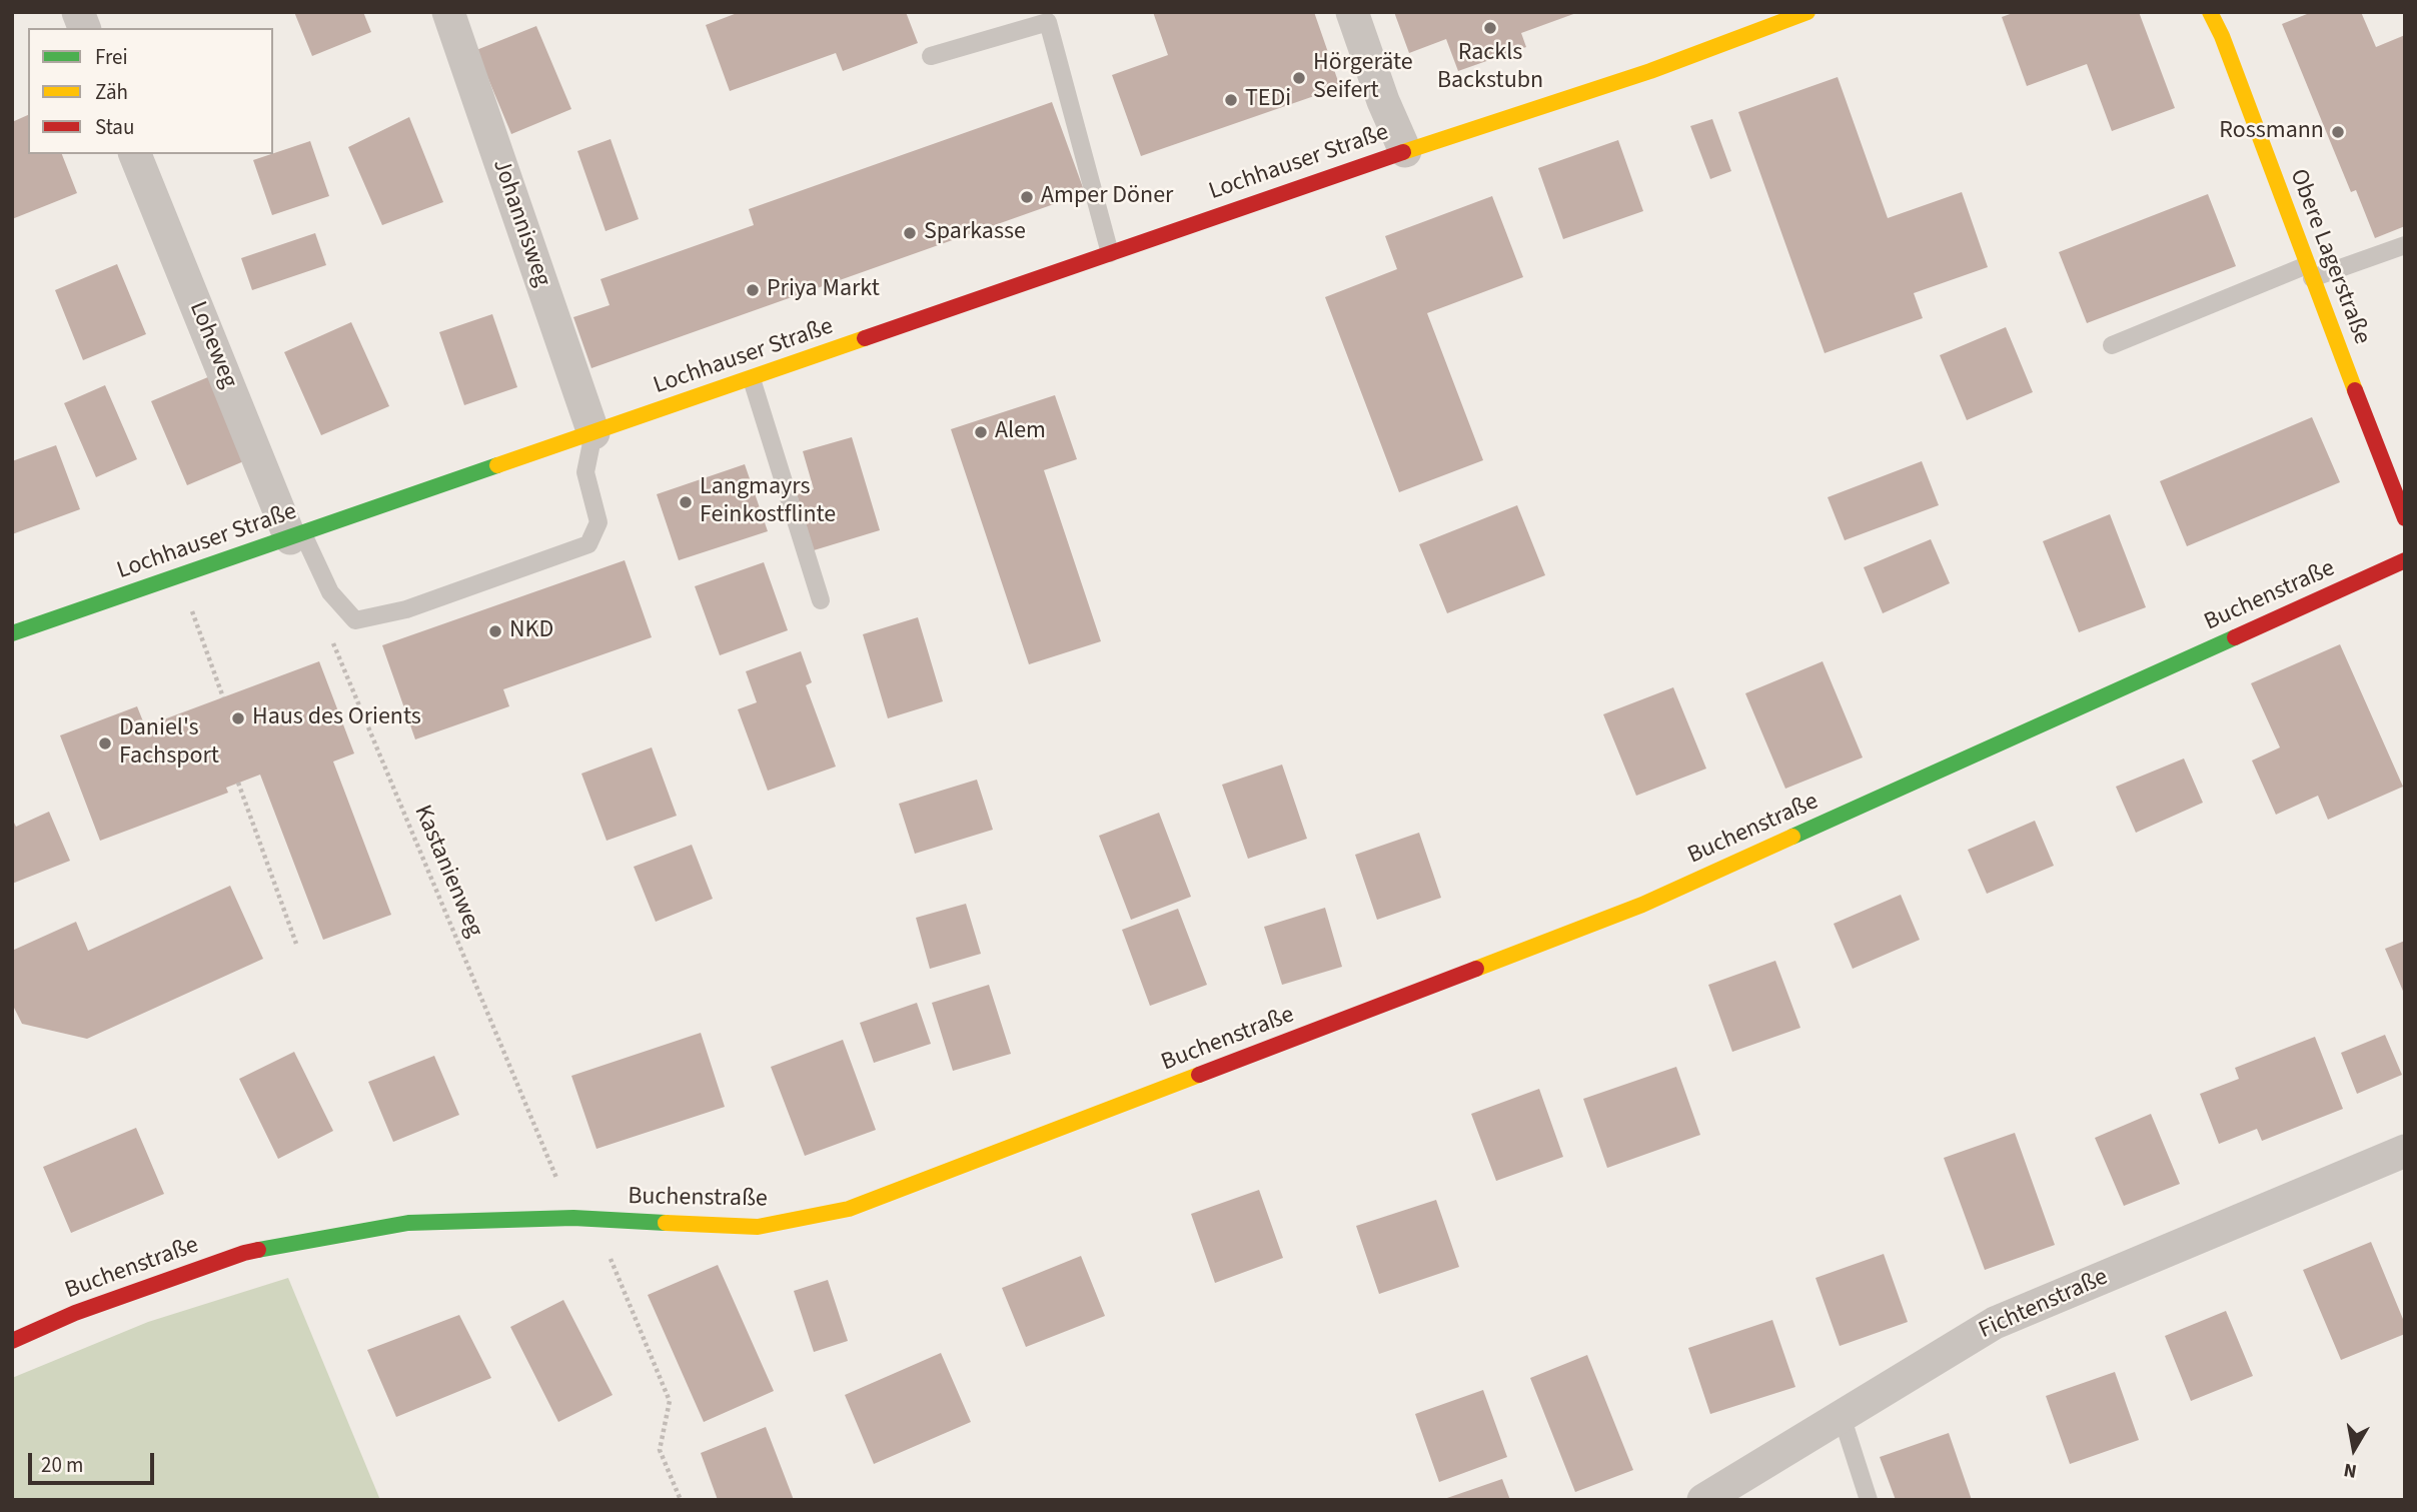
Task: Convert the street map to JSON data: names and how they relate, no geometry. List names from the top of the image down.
{
  "streets": {
    "street": [
      "Lochhauser Straße",
      "Johannisweg",
      "Obere Lagerstraße",
      "Loheweg",
      "Buchenstraße",
      "Fichtenstraße"
    ],
    "path": ["Kastanienweg"]
  },
  "crossings": [
    ["Lochhauser Straße", "Johannisweg"],
    ["Lochhauser Straße", "Loheweg"],
    ["Buchenstraße", "Kastanienweg"]
  ],
  "places": [
    "Rackls Backstubn",
    "Hörgeräte Seifert",
    "TEDi",
    "Rossmann",
    "Amper Döner",
    "Sparkasse",
    "Priya Markt",
    "Alem",
    "Langmayrs Feinkostflinte",
    "NKD",
    "Haus des Orients",
    "Daniel's Fachsport"
  ],
  "legend": ["Frei", "Zäh", "Stau"],
  "scale_bar": "20 m",
  "north": "bottom"
}
